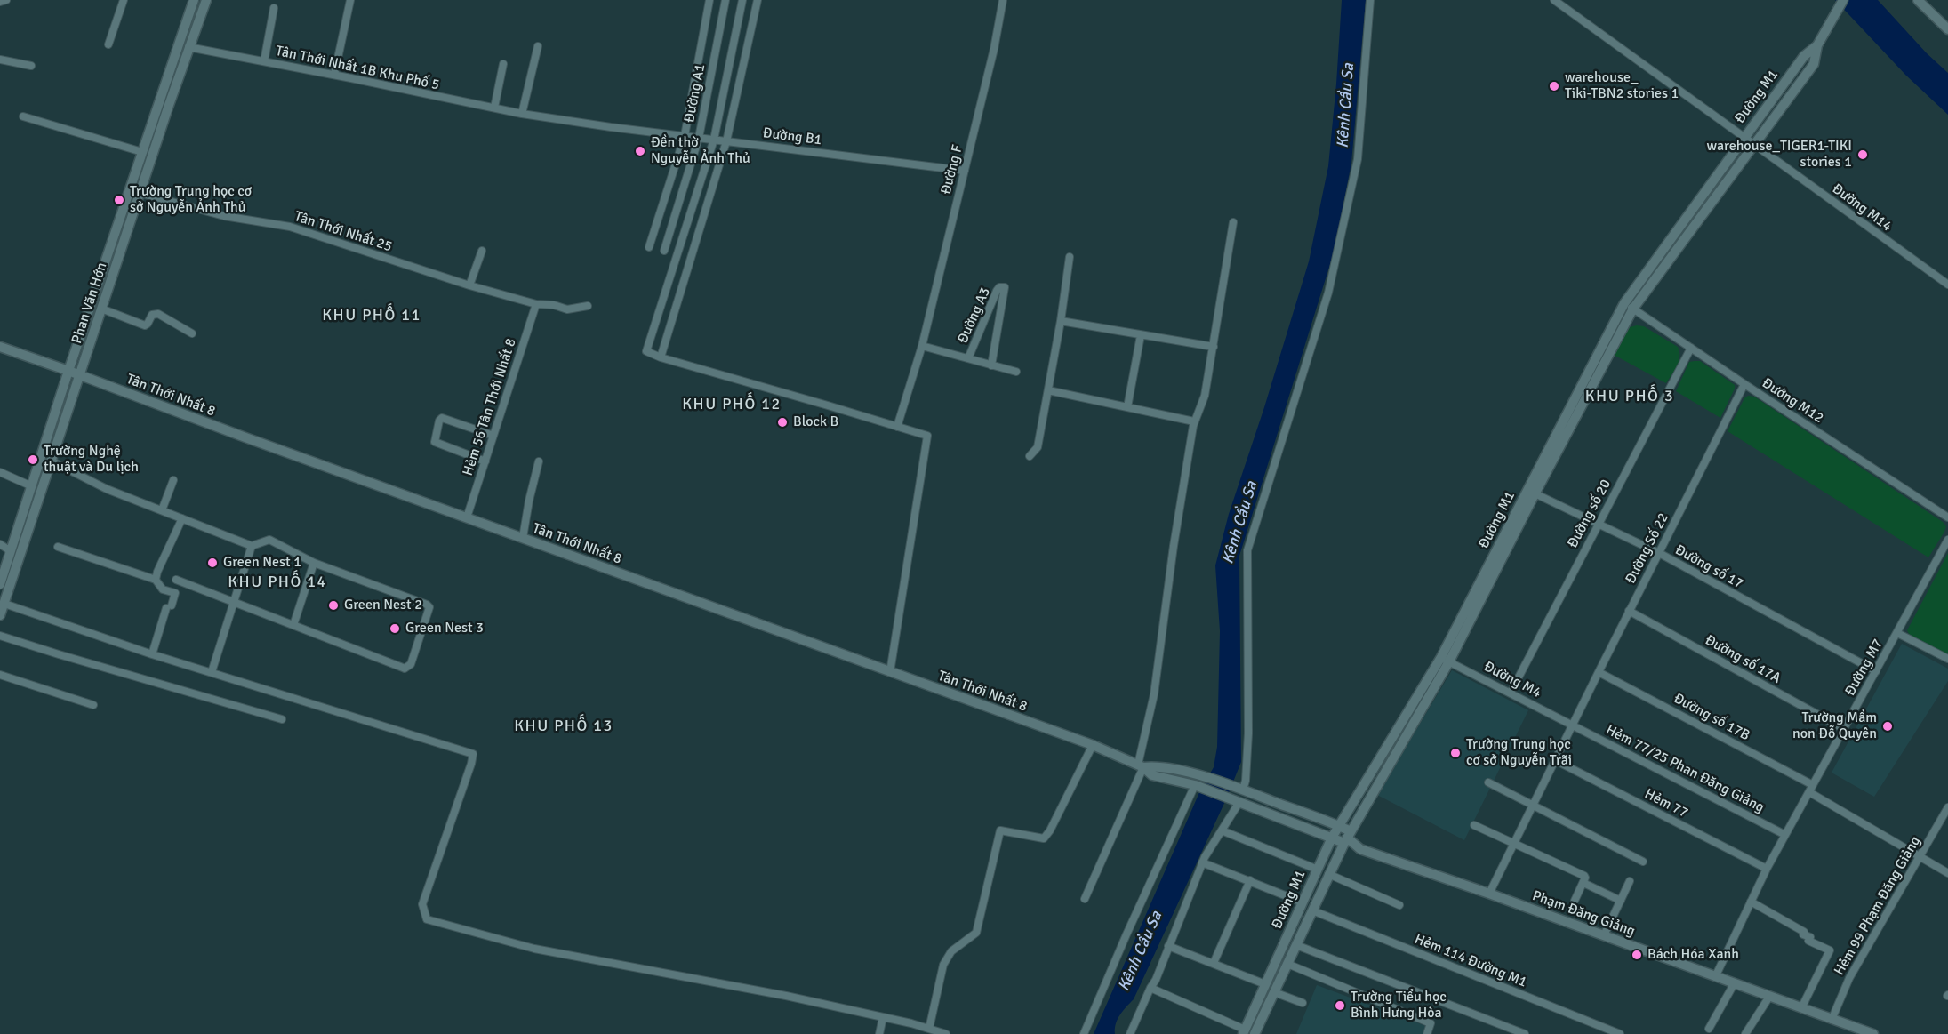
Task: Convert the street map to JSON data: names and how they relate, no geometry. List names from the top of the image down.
{
  "streets": {
    "street": [
      "Tân Thới Nhất 1B Khu Phố 5",
      "Đường A1",
      "Đường M1",
      "Đường B1",
      "Đường F",
      "Đường M14",
      "Tân Thới Nhất 25",
      "Phan Văn Hớn",
      "Đường A3",
      "Tân Thới Nhất 8",
      "Đướng M12",
      "Hẻm 56 Tân Thới Nhất 8",
      "Đường số 20",
      "Đường Số 22",
      "Đường số 17",
      "Đường số 17A",
      "Đường M7",
      "Đường M4",
      "Đường số 17B",
      "Hẻm 77/25 Phan Đăng Giảng",
      "Hẻm 77",
      "Hẻm 99 Phạm Đăng Giảng",
      "Phạm Đăng Giảng",
      "Hẻm 114 Đường M1"
    ]
  },
  "crossings": [
    ["Tân Thới Nhất 1B Khu Phố 5", "Đường B1"],
    ["Tân Thới Nhất 1B Khu Phố 5", "Phan Văn Hớn"],
    ["Đường A1", "Đường B1"],
    ["Đường M1", "Đường M14"],
    ["Đường M1", "Đướng M12"],
    ["Đường M1", "Đường số 17"],
    ["Đường M1", "Đường M4"],
    ["Đường M1", "Phạm Đăng Giảng"],
    ["Đường M1", "Hẻm 114 Đường M1"],
    ["Đường B1", "Đường F"],
    ["Tân Thới Nhất 25", "Phan Văn Hớn"],
    ["Tân Thới Nhất 25", "Hẻm 56 Tân Thới Nhất 8"],
    ["Phan Văn Hớn", "Tân Thới Nhất 8"],
    ["Tân Thới Nhất 8", "Hẻm 56 Tân Thới Nhất 8"],
    ["Tân Thới Nhất 8", "Phạm Đăng Giảng"],
    ["Đướng M12", "Đường số 20"],
    ["Đướng M12", "Đường Số 22"],
    ["Đường số 20", "Đường số 17"],
    ["Đường số 20", "Đường M4"],
    ["Đường Số 22", "Đường số 17"],
    ["Đường Số 22", "Đường số 17A"],
    ["Đường Số 22", "Đường M4"],
    ["Đường Số 22", "Đường số 17B"],
    ["Đường Số 22", "Hẻm 77/25 Phan Đăng Giảng"],
    ["Đường Số 22", "Hẻm 77"],
    ["Đường Số 22", "Phạm Đăng Giảng"],
    ["Đường số 17", "Đường M7"],
    ["Đường số 17A", "Đường M7"],
    ["Đường M7", "Đường số 17B"],
    ["Đường M7", "Hẻm 77/25 Phan Đăng Giảng"],
    ["Đường M7", "Hẻm 77"],
    ["Đường M7", "Phạm Đăng Giảng"],
    ["Đường M4", "Hẻm 77/25 Phan Đăng Giảng"],
    ["Hẻm 99 Phạm Đăng Giảng", "Phạm Đăng Giảng"]
  ],
  "districts": [
    "KHU PHỐ 11",
    "KHU PHỐ 3",
    "KHU PHỐ 12",
    "KHU PHỐ 14",
    "KHU PHỐ 13"
  ],
  "water": ["Kênh Cầu Sa"],
  "places": [
    "warehouse_ Tiki-TBN2 stories 1",
    "Đền thờ Nguyễn Ảnh Thủ",
    "warehouse_TIGER1-TIKI stories 1",
    "Trường Trung học cơ sở Nguyễn Ảnh Thủ",
    "Block B",
    "Trường Nghệ thuật và Du lịch",
    "Green Nest 1",
    "Green Nest 2",
    "Green Nest 3",
    "Trường Mầm non Đỗ Quyên",
    "Trường Trung học cơ sở Nguyễn Trãi",
    "Bách Hóa Xanh",
    "Trường Tiểu học Bình Hưng Hòa"
  ]
}
